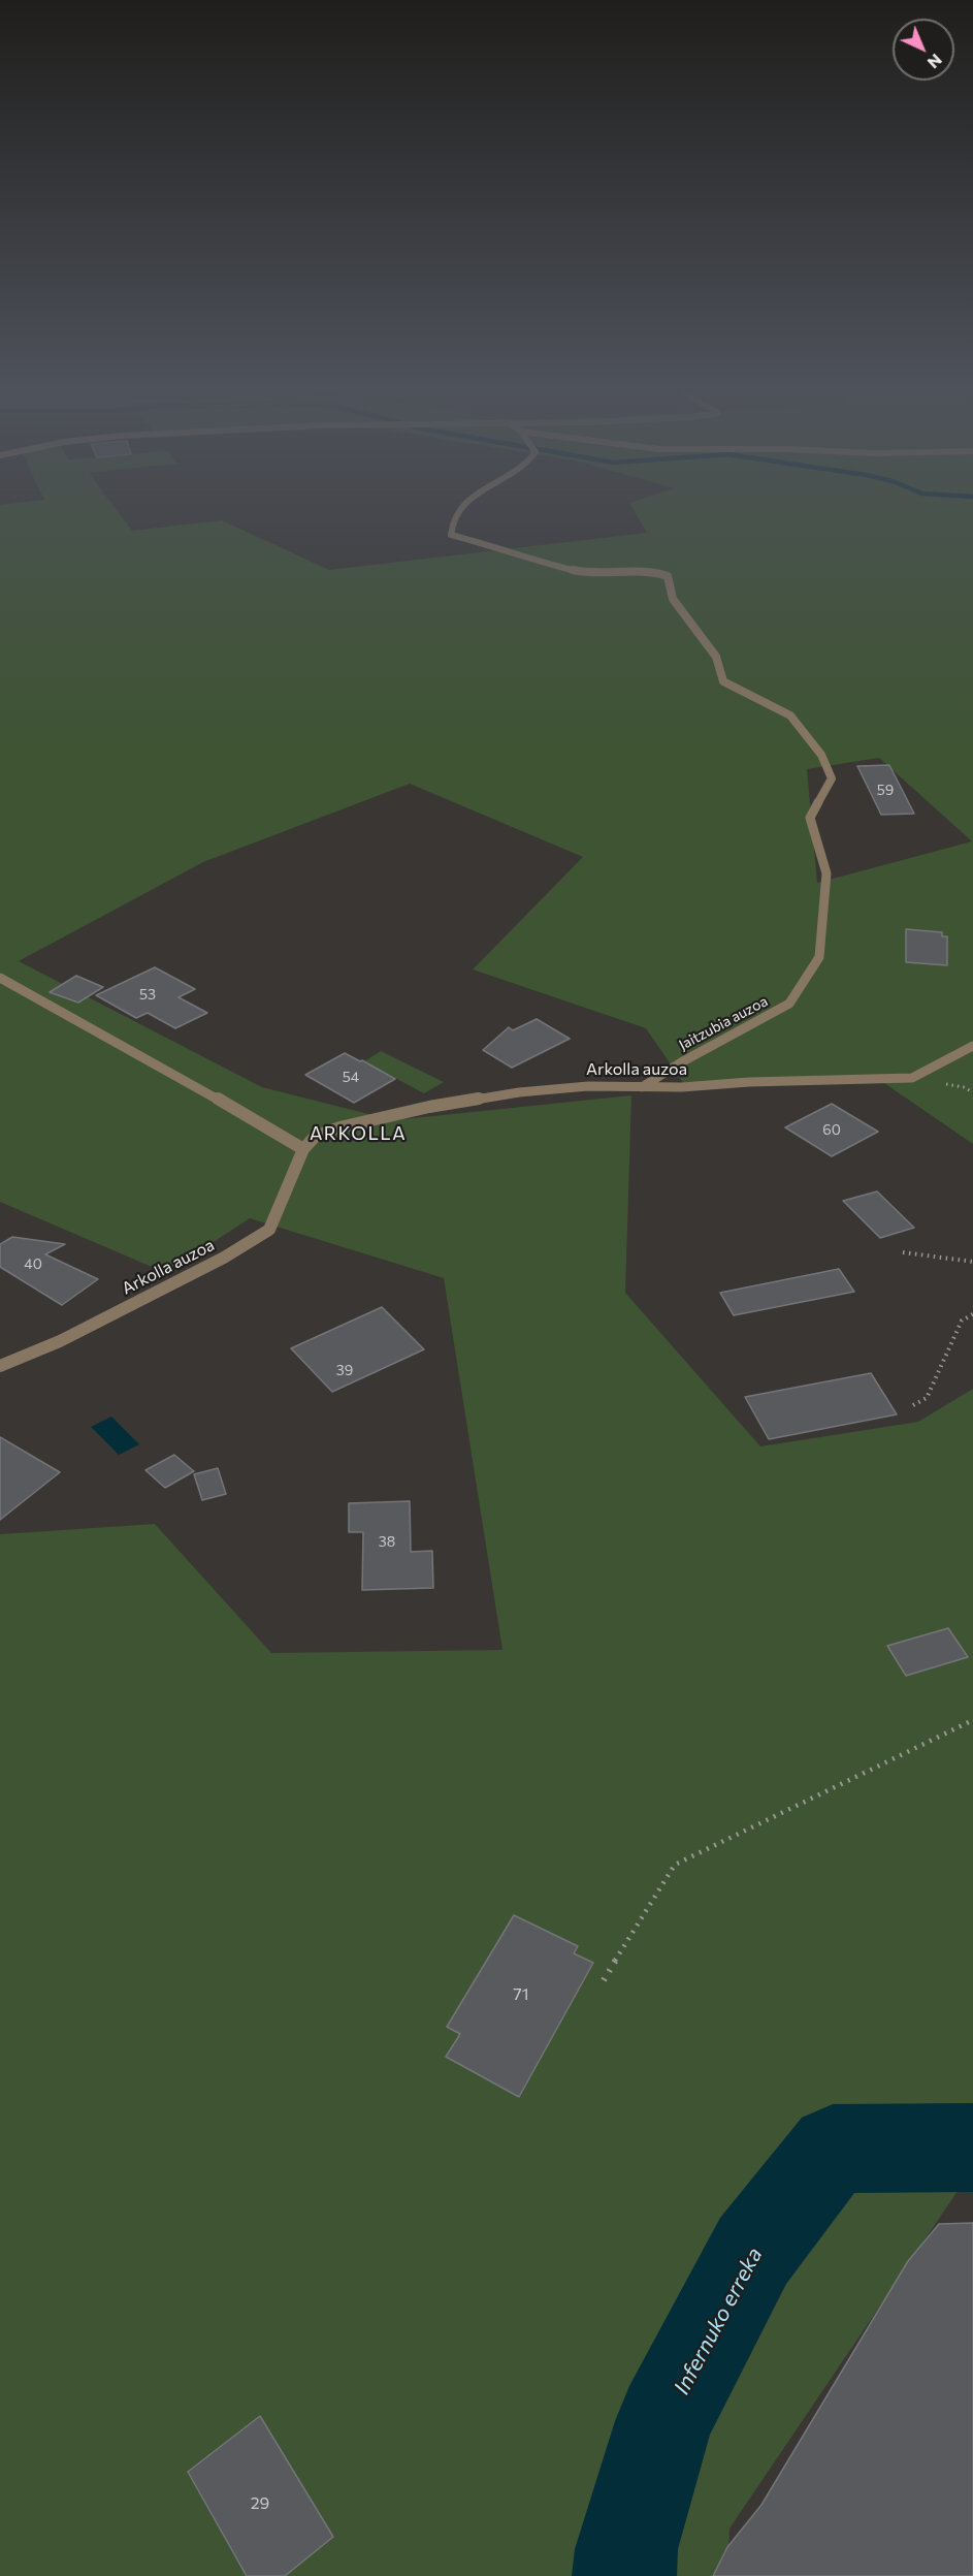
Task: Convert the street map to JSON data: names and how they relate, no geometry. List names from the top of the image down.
{
  "streets": {
    "street": ["Jaitzubia auzoa", "Arkolla auzoa"]
  },
  "crossings": [
    ["Jaitzubia auzoa", "Arkolla auzoa"]
  ],
  "districts": ["ARKOLLA"],
  "water": ["Infernuko erreka"],
  "house_numbers": [
    "59",
    "53",
    "54",
    "60",
    "40",
    "39",
    "38",
    "71",
    "29"
  ],
  "north": "bottom right"
}
